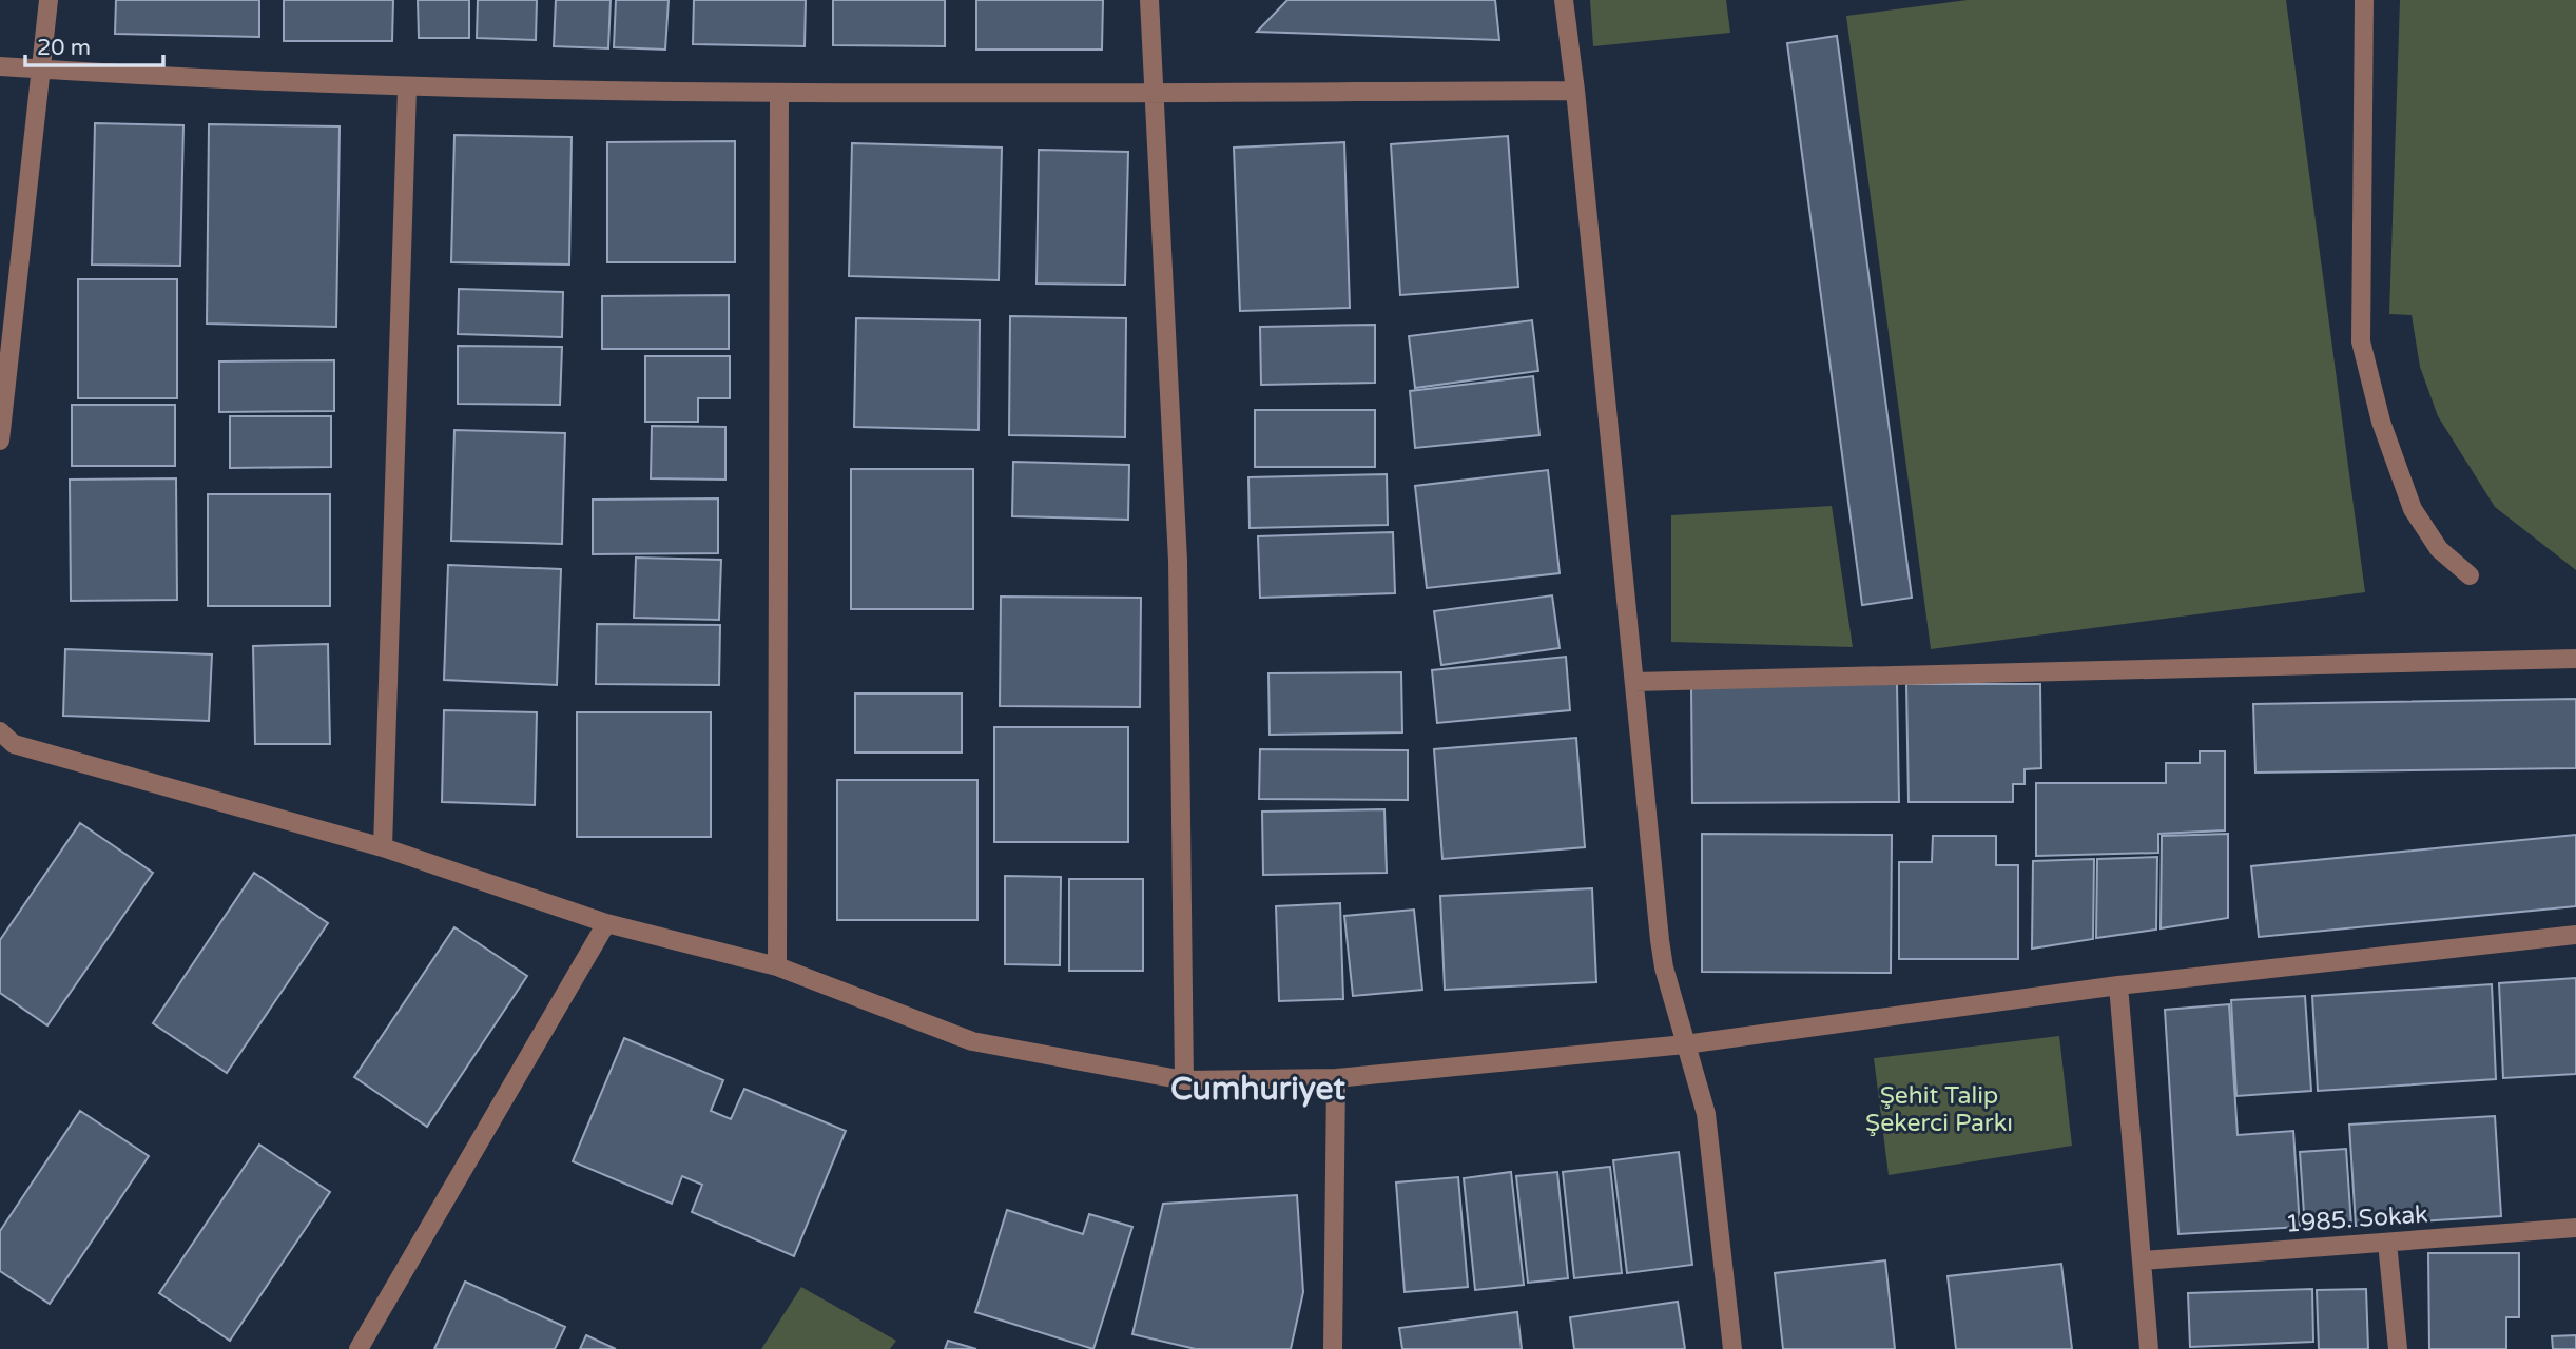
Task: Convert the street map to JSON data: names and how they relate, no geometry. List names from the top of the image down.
{
  "streets": {
    "street": ["1985. Sokak"]
  },
  "districts": ["Cumhuriyet"],
  "parks": ["Şehit Talip Şekerci Parkı"],
  "scale_bar": "20 m"
}
